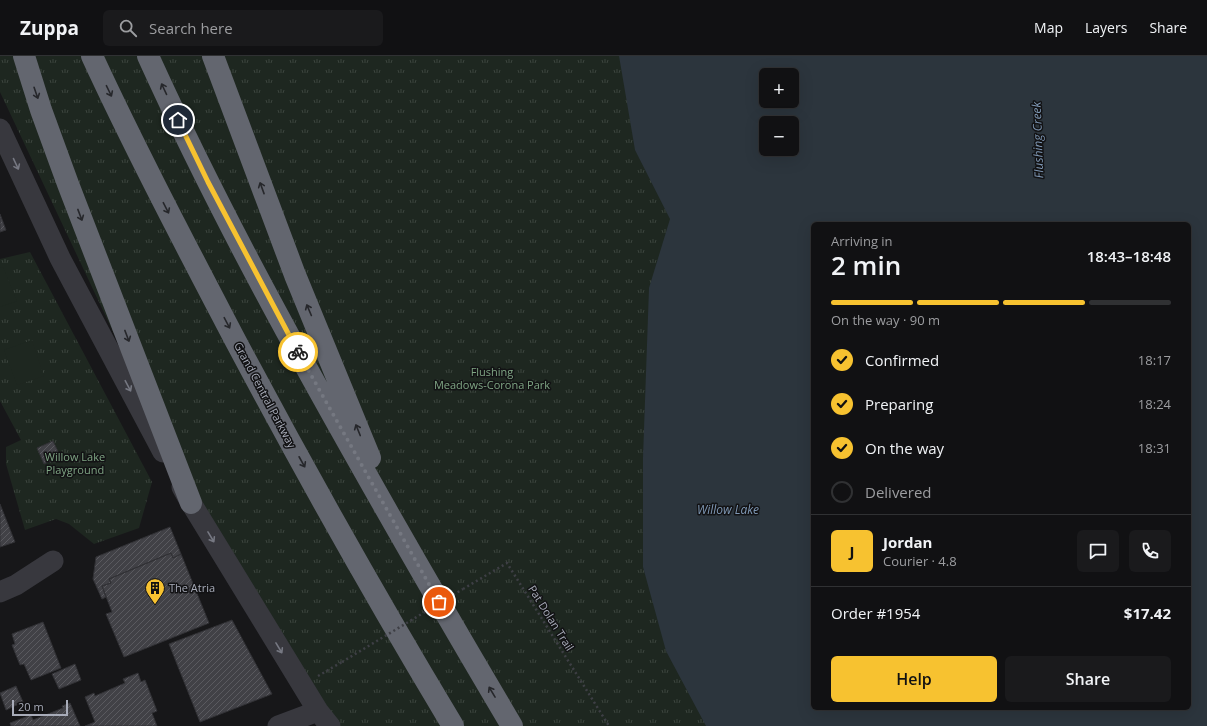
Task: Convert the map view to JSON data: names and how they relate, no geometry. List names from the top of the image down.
{
  "streets": {
    "highway": ["Grand Central Parkway"],
    "path": ["Pat Dolan Trail"]
  },
  "water": ["Flushing Creek", "Willow Lake"],
  "parks": ["Flushing Meadows-Corona Park", "Willow Lake Playground"],
  "places": {
    "building": ["The Atria"]
  },
  "scale_bar": "20 m",
  "page": {
    "header": "Zuppa",
    "search": "Search here",
    "nav": ["Map", "Layers", "Share"],
    "map_buttons": ["+", "−"],
    "heading": ["2 min", "Arriving in", "18:43–18:48"],
    "panel": [
      "Jordan",
      "Courier · 4.8",
      "Order #1954",
      "$17.42"
    ],
    "bar": "On the way · 90 m",
    "list": [
      ["Confirmed", "18:17"],
      ["Preparing", "18:24"],
      ["On the way", "18:31"],
      "Delivered"
    ],
    "round": "J",
    "buttons": ["Help", "Share"],
    "scale": "20 m"
  }
}
